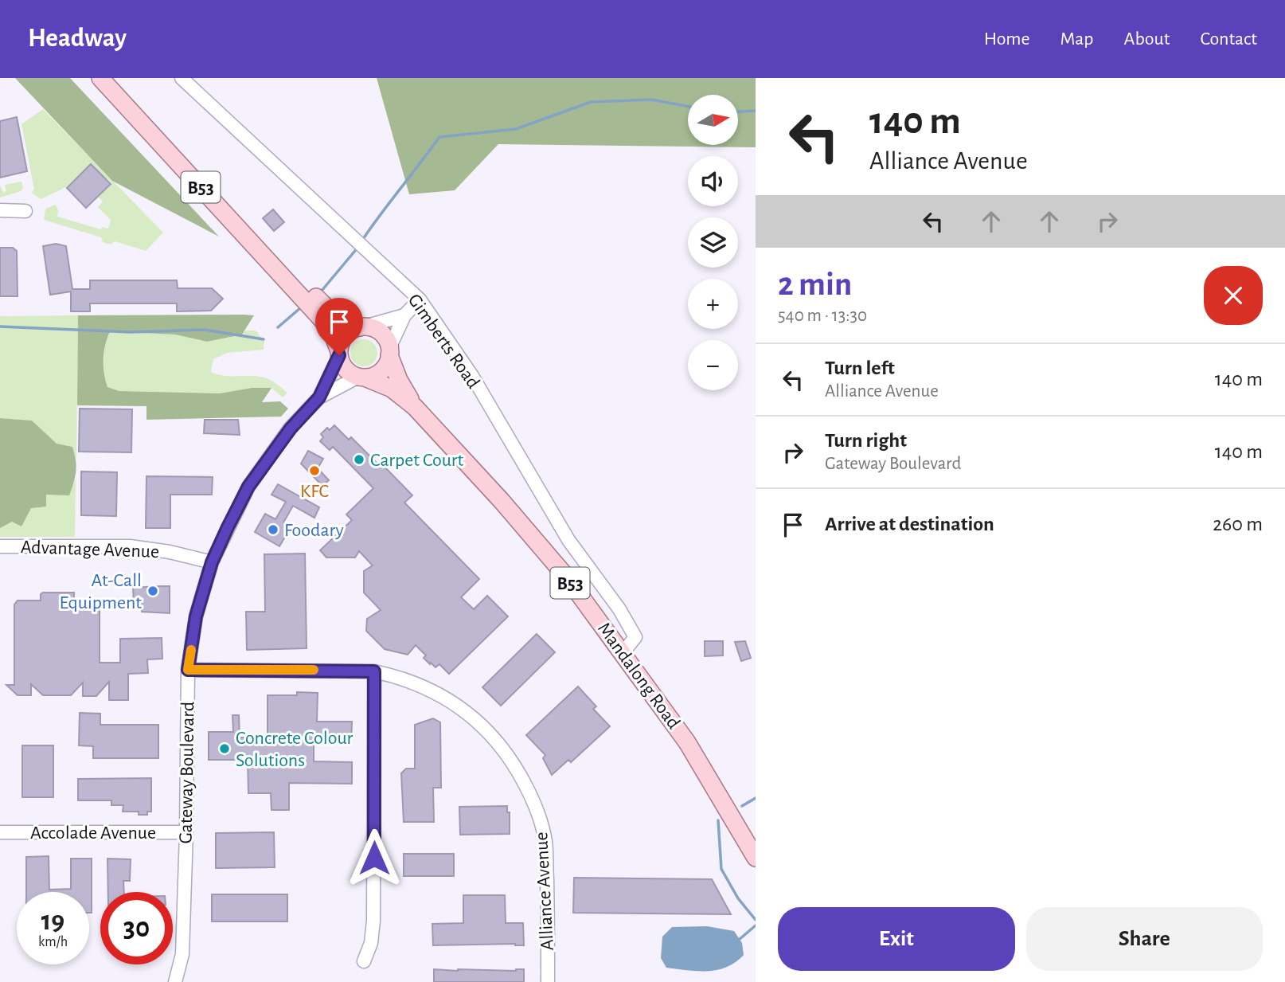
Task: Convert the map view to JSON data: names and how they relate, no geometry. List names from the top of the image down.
{
  "streets": {
    "main road": ["B53", "Mandalong Road"],
    "street": [
      "Gimberts Road",
      "Advantage Avenue",
      "Gateway Boulevard",
      "Accolade Avenue",
      "Alliance Avenue"
    ]
  },
  "crossings": [
    ["B53", "Gimberts Road"],
    ["B53", "Mandalong Road"],
    ["B53", "Gateway Boulevard"],
    ["Gimberts Road", "Mandalong Road"],
    ["Gimberts Road", "Gateway Boulevard"],
    ["Advantage Avenue", "Gateway Boulevard"],
    ["Mandalong Road", "Gateway Boulevard"],
    ["Gateway Boulevard", "Accolade Avenue"],
    ["Gateway Boulevard", "Alliance Avenue"]
  ],
  "places": [
    "Carpet Court",
    "KFC",
    "Foodary",
    "At-Call Equipment",
    "Concrete Colour Solutions"
  ],
  "north": "right",
  "page": {
    "header": "Headway",
    "nav": [
      "Home",
      "Map",
      "About",
      "Contact"
    ],
    "turn": ["140 m", "Alliance Avenue"],
    "map_buttons": ["+", "−"],
    "heading": ["2 min", "540 m · 13:30"],
    "list": [
      {
        "name": "Turn left",
        "note": "Alliance Avenue",
        "value": "140 m"
      },
      {
        "name": "Turn right",
        "note": "Gateway Boulevard",
        "value": "140 m"
      },
      {
        "name": "Arrive at destination",
        "value": "260 m"
      }
    ],
    "speed": "19 km/h",
    "limit": "30",
    "buttons": ["Exit", "Share"]
  }
}
